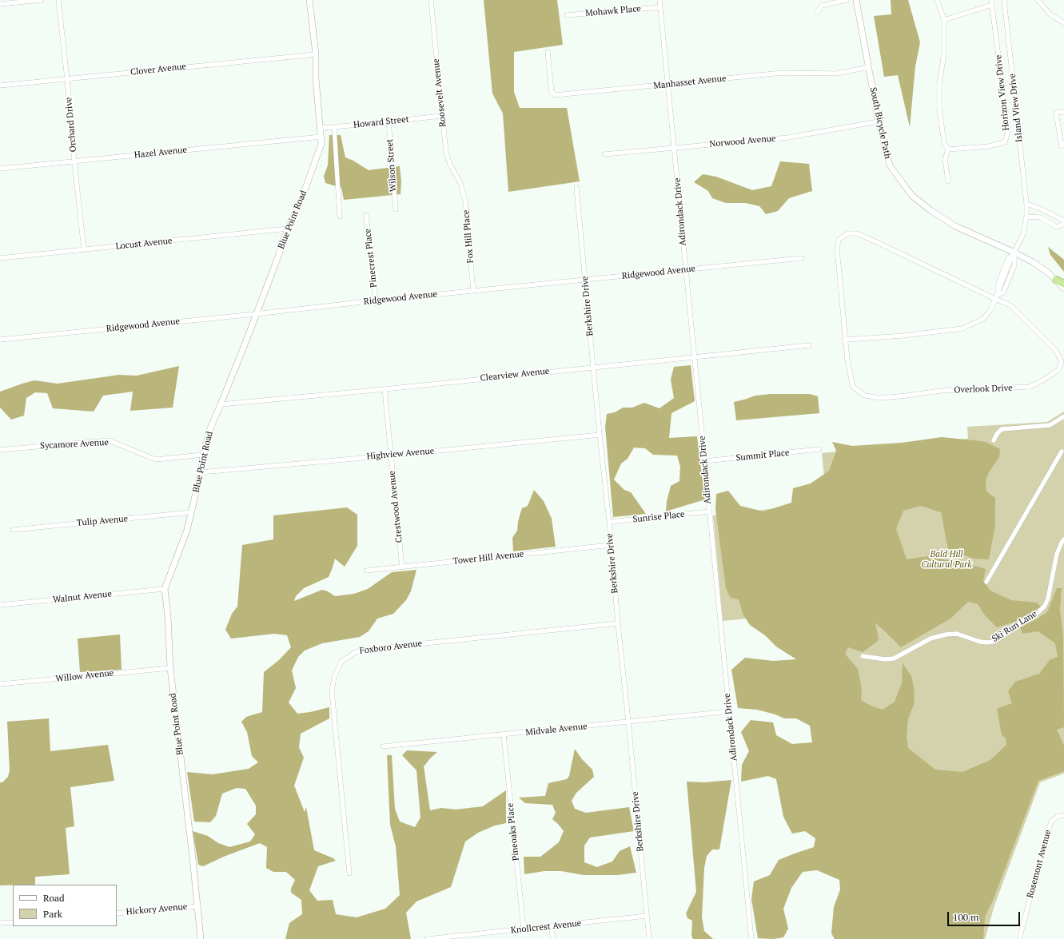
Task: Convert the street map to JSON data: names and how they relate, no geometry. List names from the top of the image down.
{
  "streets": {
    "street": [
      "Mohawk Place",
      "Clover Avenue",
      "Manhasset Avenue",
      "Roosevelt Avenue",
      "Horizon View Drive",
      "Island View Drive",
      "Howard Street",
      "South Bicycle Path",
      "Orchard Drive",
      "Norwood Avenue",
      "Hazel Avenue",
      "Wilson Street",
      "Adirondack Drive",
      "Blue Point Road",
      "Fox Hill Place",
      "Locust Avenue",
      "Pinecrest Place",
      "Ridgewood Avenue",
      "Berkshire Drive",
      "Clearview Avenue",
      "Overlook Drive",
      "Sycamore Avenue",
      "Highview Avenue",
      "Summit Place",
      "Crestwood Avenue",
      "Sunrise Place",
      "Tulip Avenue",
      "Tower Hill Avenue",
      "Walnut Avenue",
      "Ski Run Lane",
      "Foxboro Avenue",
      "Willow Avenue",
      "Midvale Avenue",
      "Pineoaks Place",
      "Rosemont Avenue",
      "Hickory Avenue",
      "Knollcrest Avenue"
    ]
  },
  "crossings": [
    ["Mohawk Place", "Adirondack Drive"],
    ["Clover Avenue", "Orchard Drive"],
    ["Clover Avenue", "Blue Point Road"],
    ["Manhasset Avenue", "South Bicycle Path"],
    ["Manhasset Avenue", "Adirondack Drive"],
    ["Roosevelt Avenue", "Howard Street"],
    ["Roosevelt Avenue", "Fox Hill Place"],
    ["Howard Street", "Wilson Street"],
    ["Howard Street", "Blue Point Road"],
    ["South Bicycle Path", "Norwood Avenue"],
    ["Orchard Drive", "Hazel Avenue"],
    ["Orchard Drive", "Locust Avenue"],
    ["Norwood Avenue", "Adirondack Drive"],
    ["Hazel Avenue", "Blue Point Road"],
    ["Adirondack Drive", "Ridgewood Avenue"],
    ["Adirondack Drive", "Clearview Avenue"],
    ["Adirondack Drive", "Summit Place"],
    ["Adirondack Drive", "Sunrise Place"],
    ["Adirondack Drive", "Midvale Avenue"],
    ["Blue Point Road", "Locust Avenue"],
    ["Blue Point Road", "Ridgewood Avenue"],
    ["Blue Point Road", "Clearview Avenue"],
    ["Blue Point Road", "Sycamore Avenue"],
    ["Blue Point Road", "Highview Avenue"],
    ["Blue Point Road", "Tulip Avenue"],
    ["Blue Point Road", "Walnut Avenue"],
    ["Blue Point Road", "Willow Avenue"],
    ["Blue Point Road", "Hickory Avenue"],
    ["Fox Hill Place", "Ridgewood Avenue"],
    ["Pinecrest Place", "Ridgewood Avenue"],
    ["Ridgewood Avenue", "Berkshire Drive"],
    ["Berkshire Drive", "Clearview Avenue"],
    ["Berkshire Drive", "Highview Avenue"],
    ["Berkshire Drive", "Sunrise Place"],
    ["Berkshire Drive", "Tower Hill Avenue"],
    ["Berkshire Drive", "Foxboro Avenue"],
    ["Berkshire Drive", "Midvale Avenue"],
    ["Berkshire Drive", "Knollcrest Avenue"],
    ["Clearview Avenue", "Crestwood Avenue"],
    ["Highview Avenue", "Crestwood Avenue"],
    ["Crestwood Avenue", "Tower Hill Avenue"],
    ["Midvale Avenue", "Pineoaks Place"],
    ["Pineoaks Place", "Knollcrest Avenue"]
  ],
  "parks": ["Bald Hill Cultural Park"],
  "legend": ["Road", "Park"],
  "scale_bar": "100 m"
}
